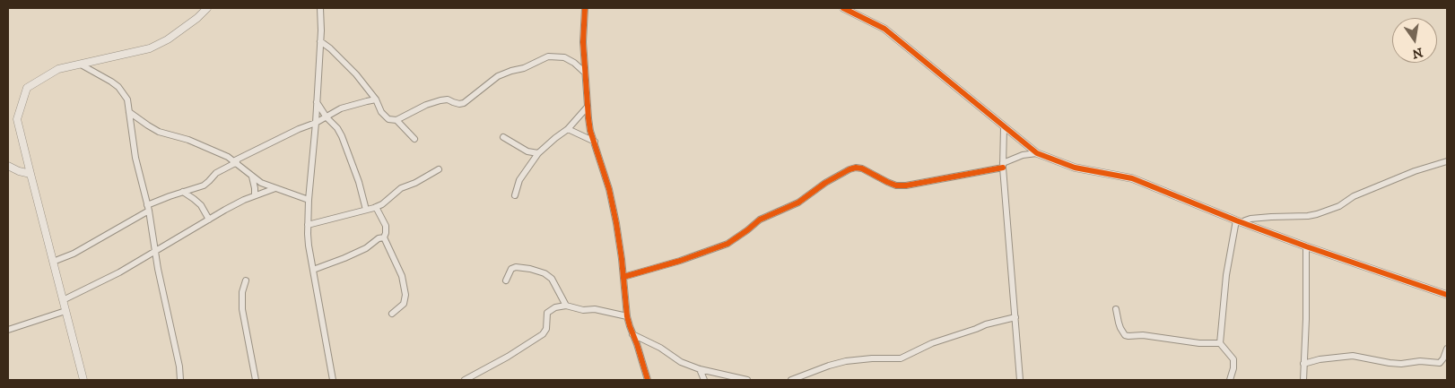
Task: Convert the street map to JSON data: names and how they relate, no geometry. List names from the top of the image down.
{
  "north": "bottom"
}
